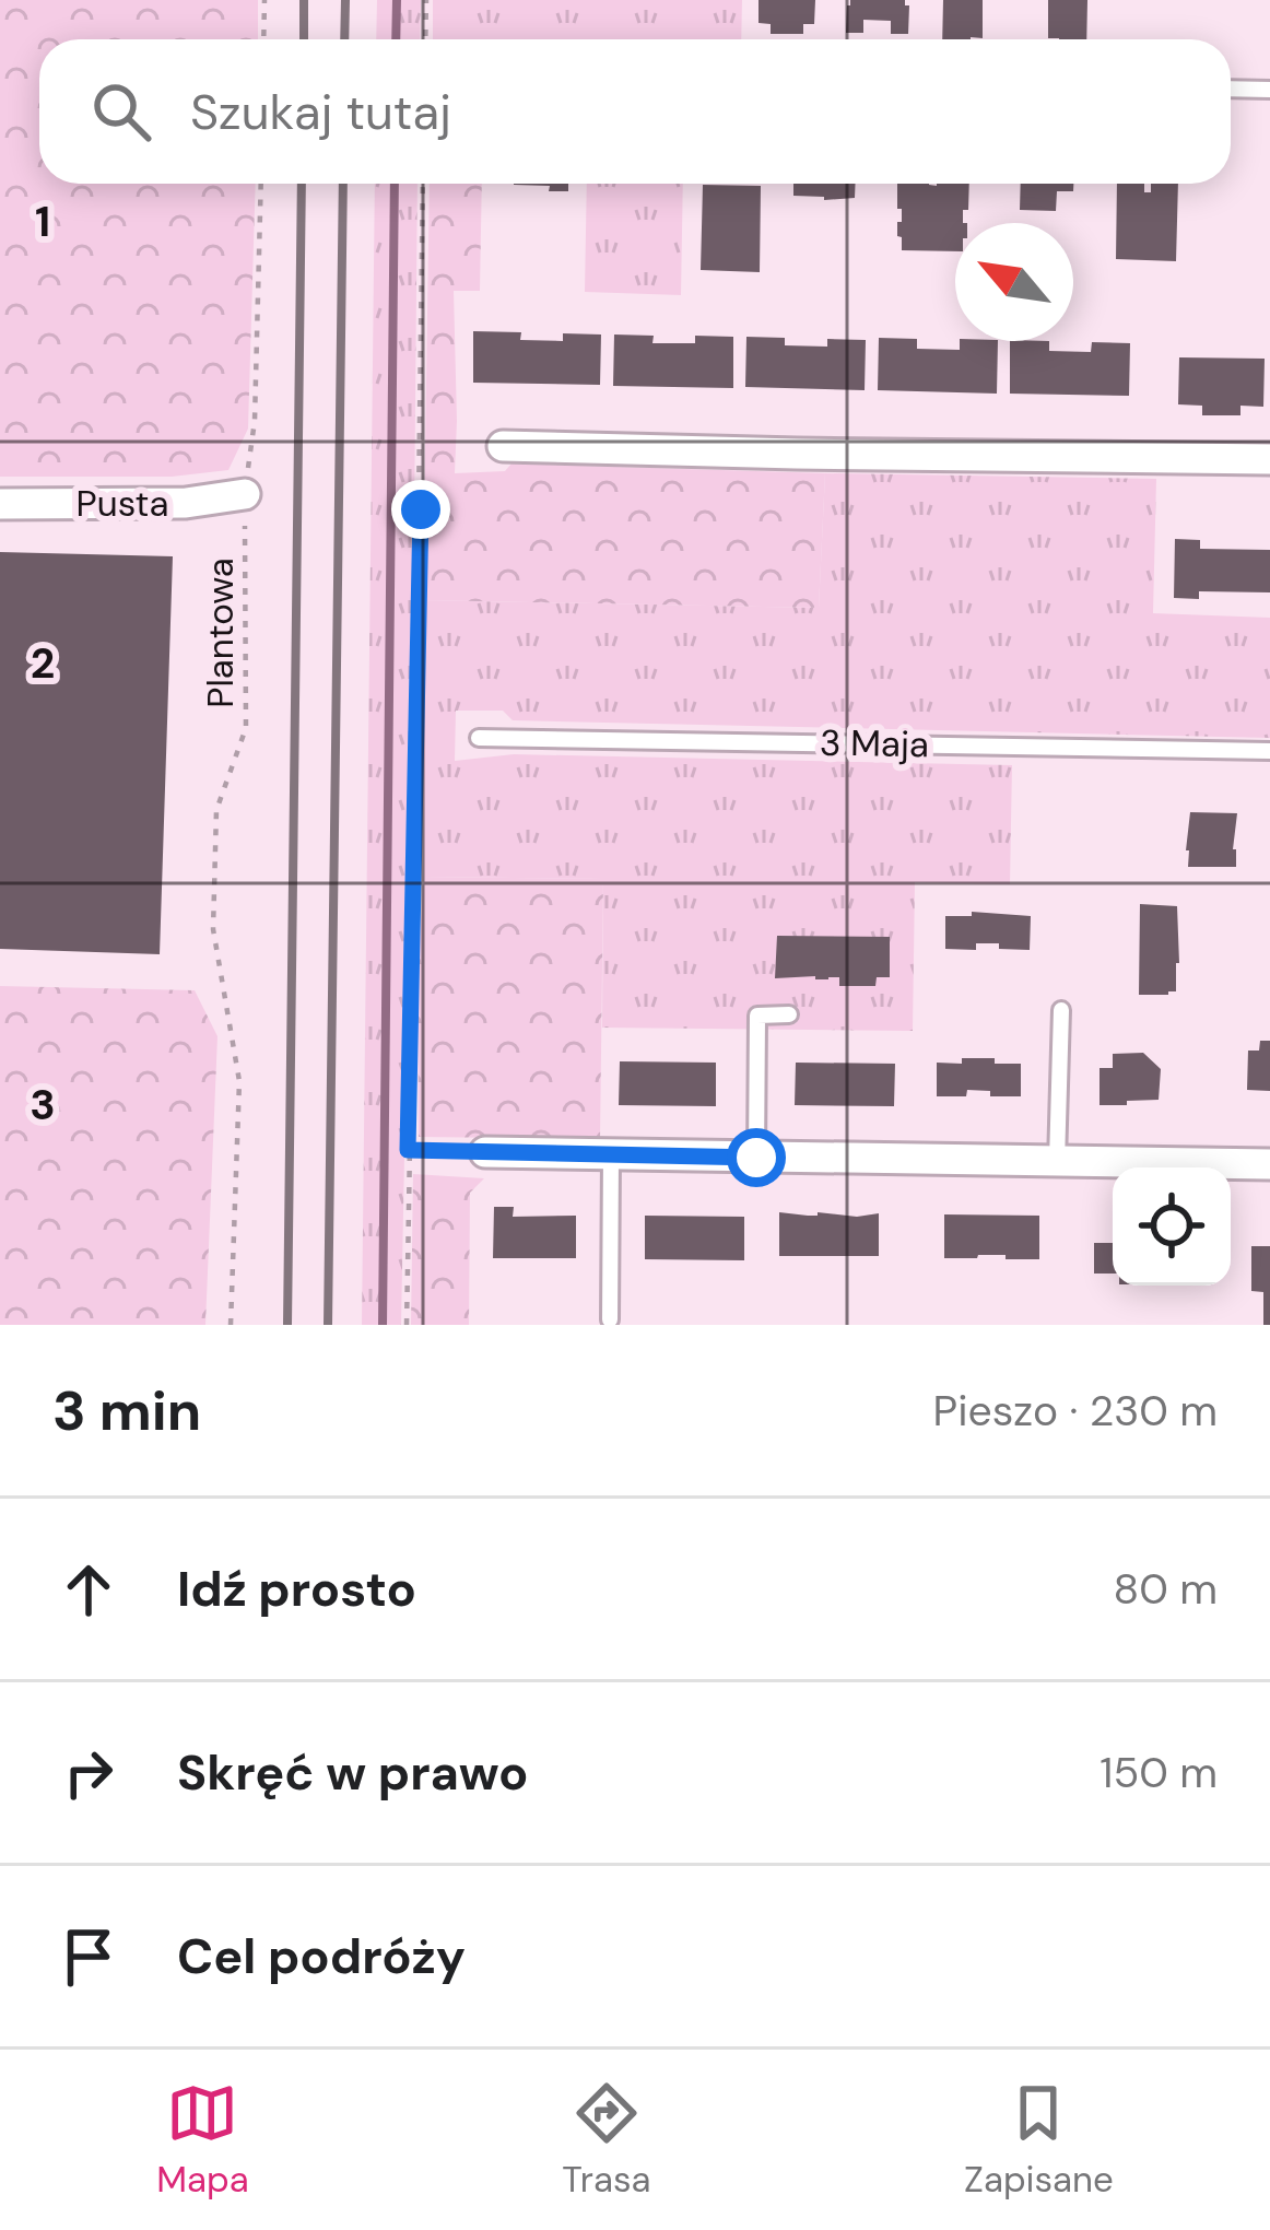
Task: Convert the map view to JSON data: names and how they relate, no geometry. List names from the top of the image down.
{
  "streets": {
    "street": ["Pusta"],
    "lane": ["3 Maja"],
    "path": ["Plantowa"]
  },
  "crossings": [
    ["Pusta", "Plantowa"]
  ],
  "north": "top left",
  "page": {
    "search": "Szukaj tutaj",
    "heading": ["3 min", "Pieszo · 230 m"],
    "list": [
      ["Idź prosto", "80 m"],
      ["Skręć w prawo", "150 m"],
      "Cel podróży"
    ],
    "nav": ["Mapa", "Trasa", "Zapisane"]
  },
  "grid": {
    "rows": ["1", "2", "3"]
  }
}
